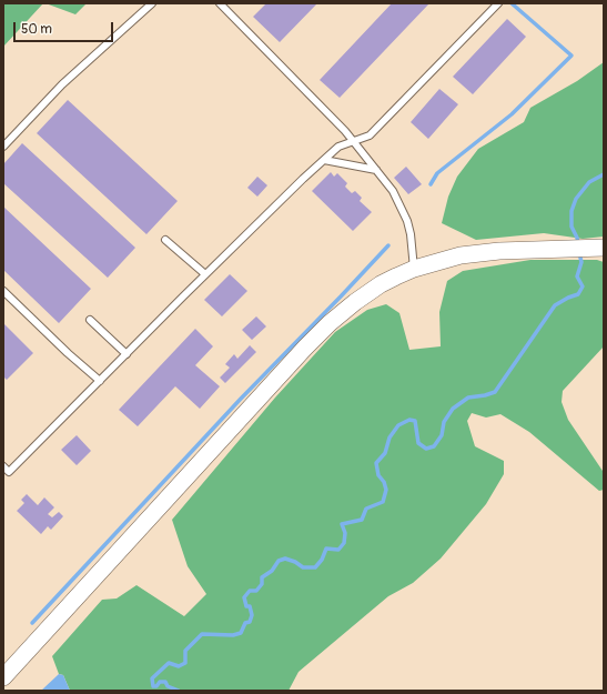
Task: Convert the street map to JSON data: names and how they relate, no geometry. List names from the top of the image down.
{
  "scale_bar": "50 m"
}
